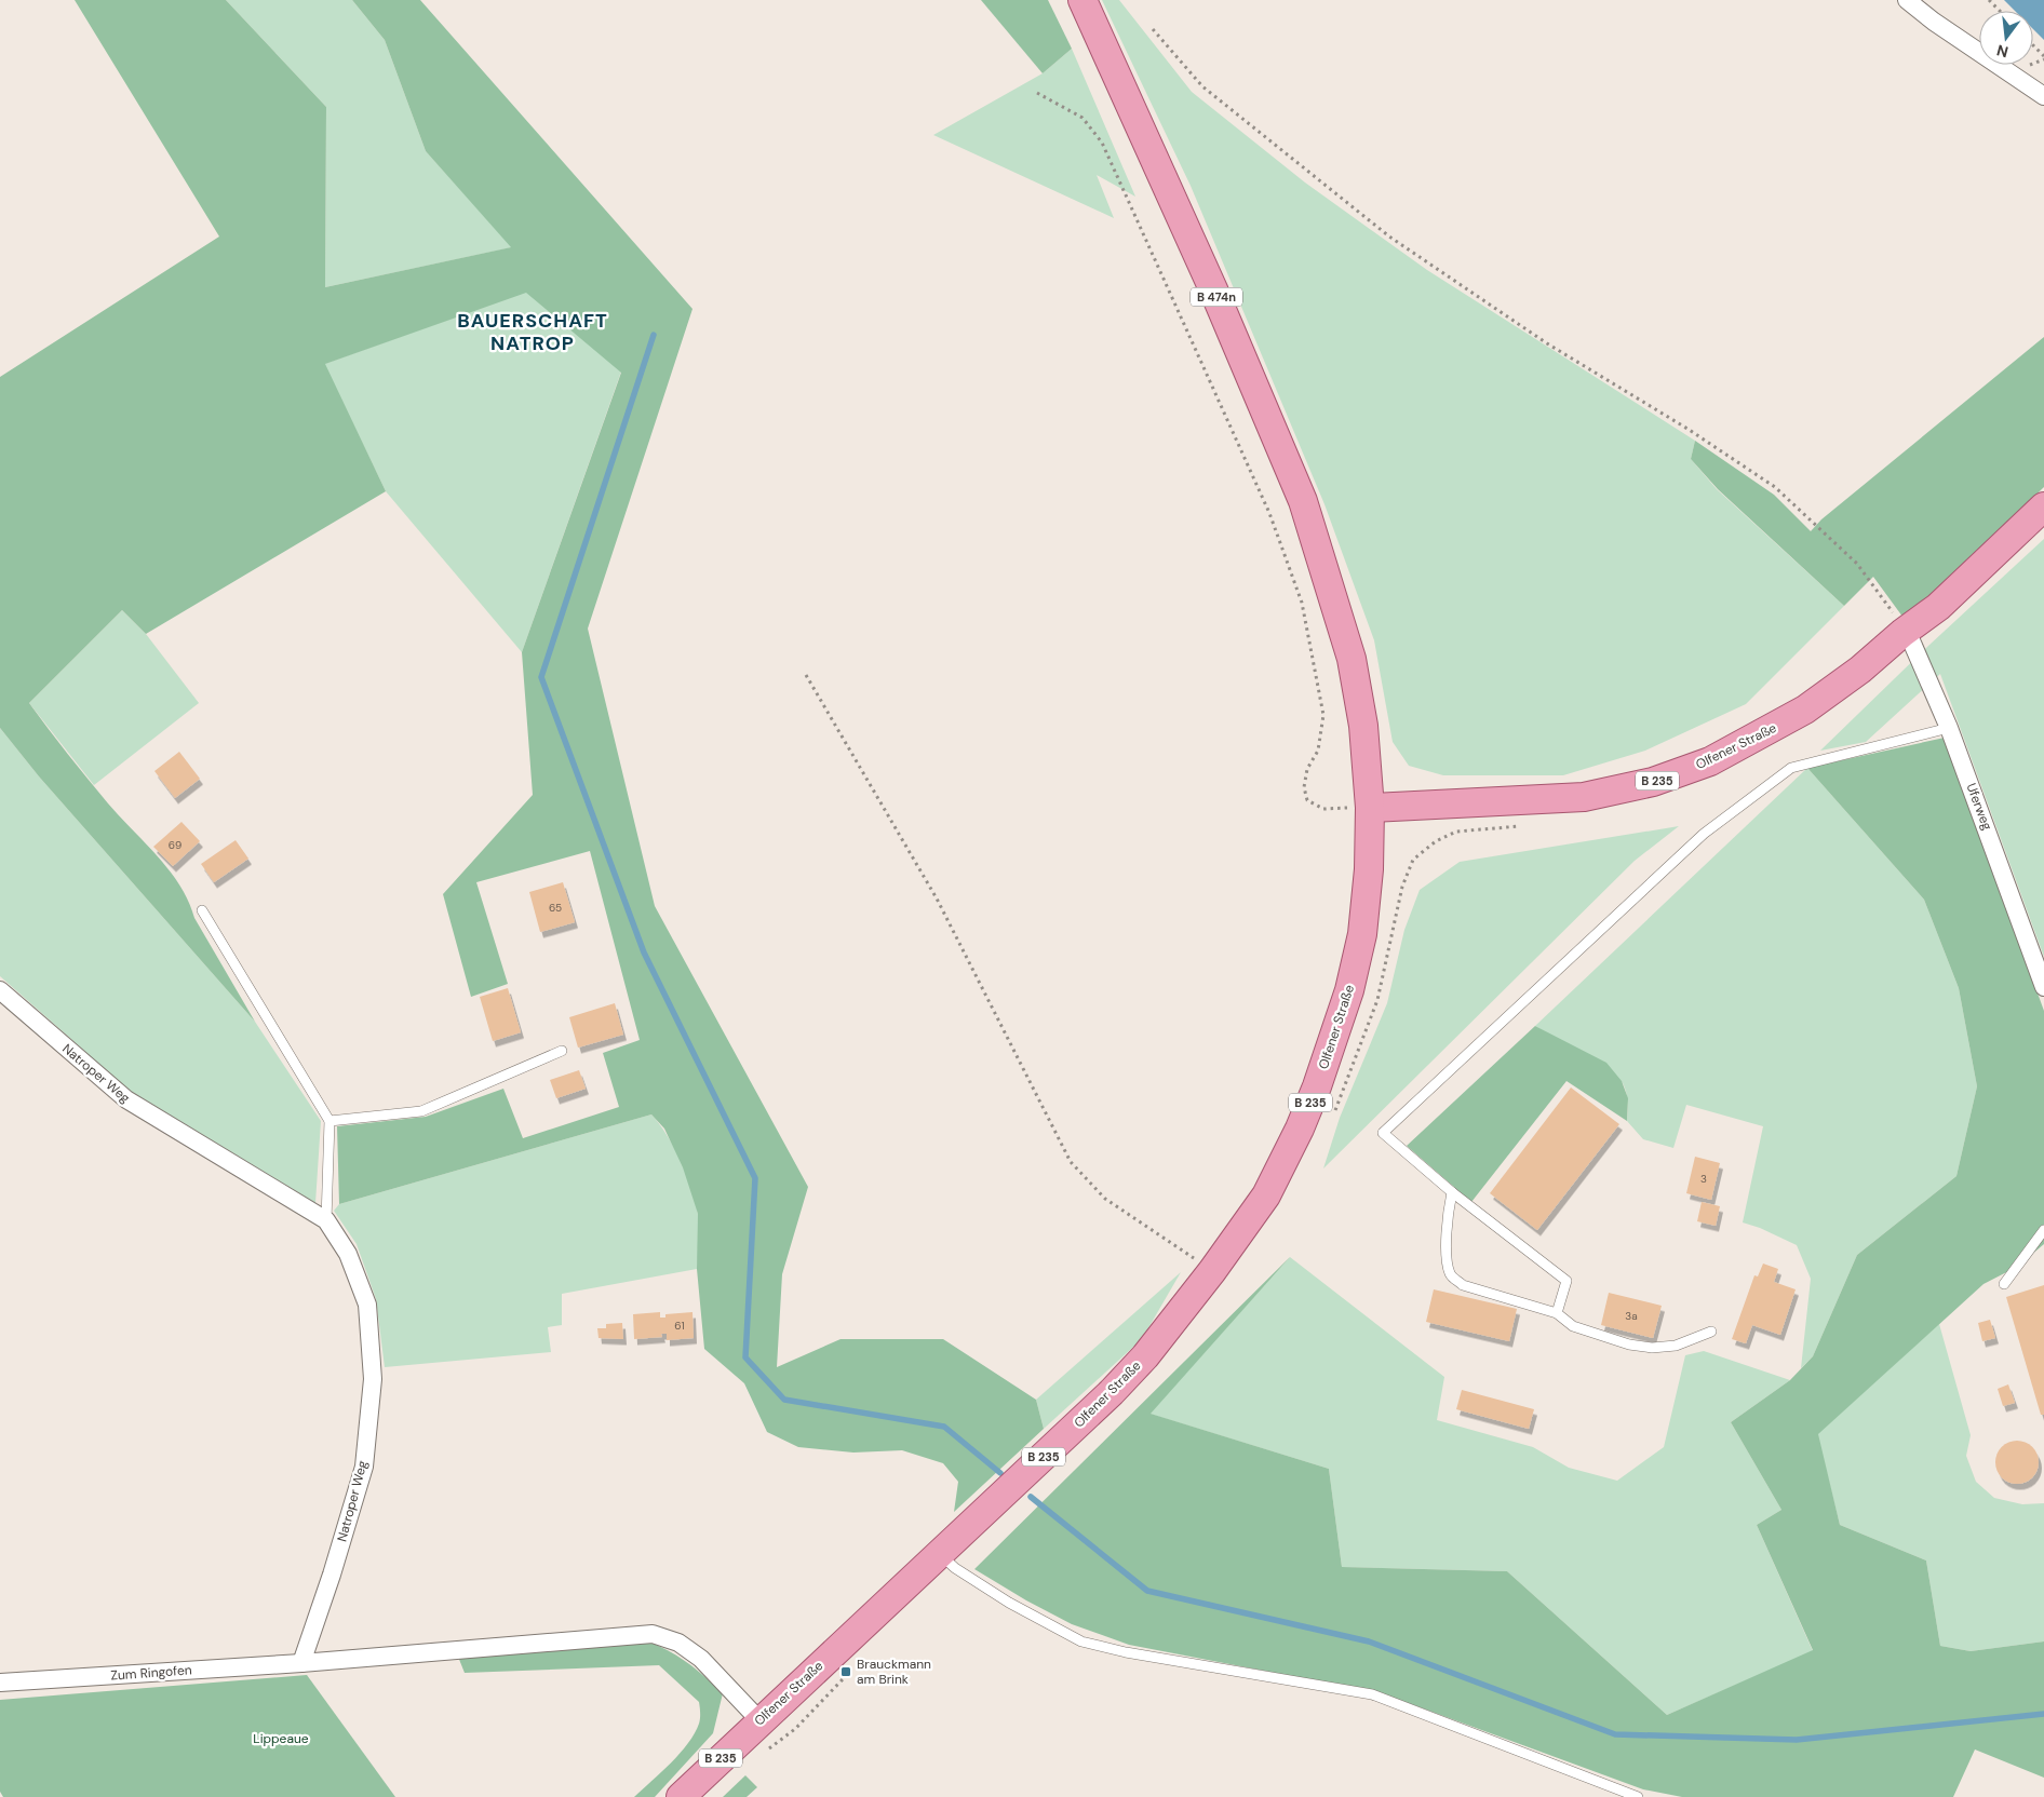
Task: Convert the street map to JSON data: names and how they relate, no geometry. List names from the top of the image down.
{
  "streets": {
    "main road": ["B 474n", "Olfener Straße", "B 235"],
    "street": ["Uferweg", "Natroper Weg", "Zum Ringofen"]
  },
  "crossings": [
    ["B 474n", "Olfener Straße"],
    ["Olfener Straße", "Uferweg"],
    ["Natroper Weg", "Zum Ringofen"]
  ],
  "districts": ["BAUERSCHAFT NATROP"],
  "parks": ["Lippeaue"],
  "places": {
    "transit": ["Brauckmann am Brink"]
  },
  "house_numbers": [
    "69",
    "65",
    "3",
    "3a",
    "61"
  ],
  "north": "bottom"
}
